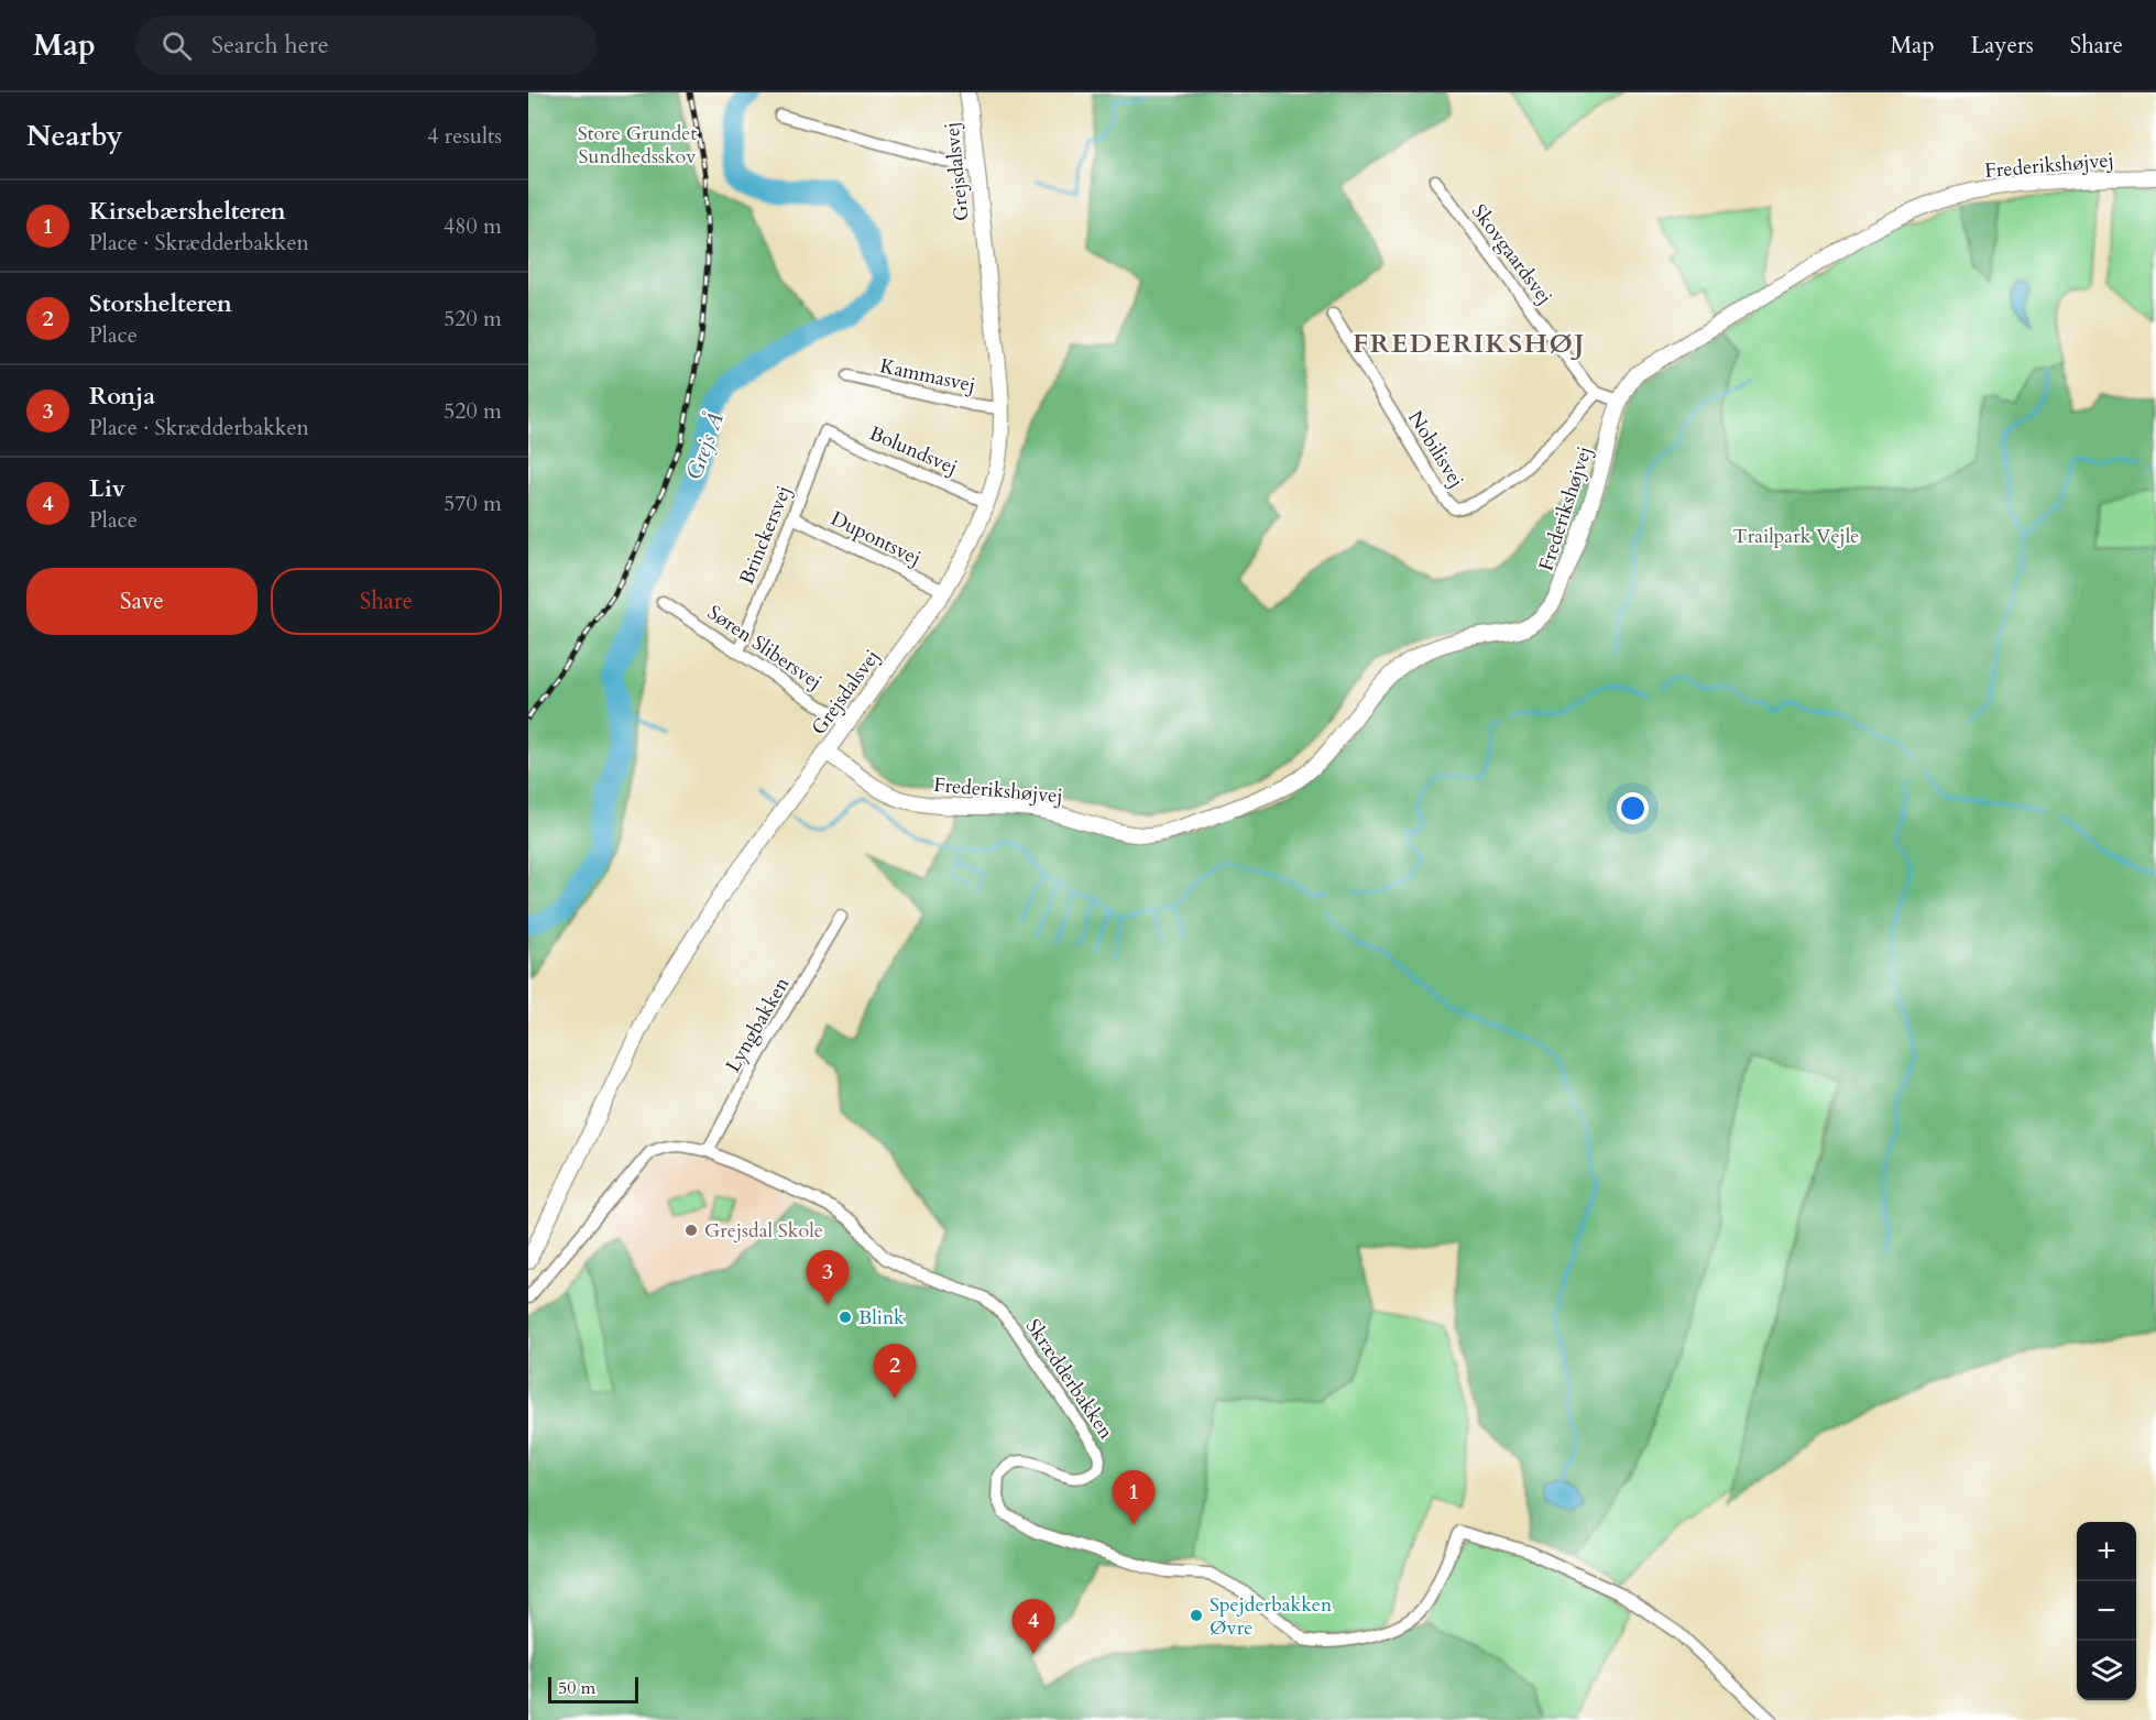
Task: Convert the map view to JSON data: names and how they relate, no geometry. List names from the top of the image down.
{
  "streets": {
    "street": [
      "Frederikshøjvej",
      "Grejsdalsvej",
      "Skovgaardsvej",
      "Kammasvej",
      "Nobilisvej",
      "Bolundsvej",
      "Brinckersvej",
      "Dupontsvej",
      "Søren Slibersvej",
      "Lyngbakken",
      "Skrædderbakken"
    ]
  },
  "crossings": [
    ["Frederikshøjvej", "Grejsdalsvej"],
    ["Frederikshøjvej", "Skovgaardsvej"],
    ["Grejsdalsvej", "Kammasvej"],
    ["Grejsdalsvej", "Bolundsvej"],
    ["Grejsdalsvej", "Dupontsvej"],
    ["Grejsdalsvej", "Søren Slibersvej"],
    ["Skovgaardsvej", "Nobilisvej"],
    ["Bolundsvej", "Brinckersvej"],
    ["Brinckersvej", "Dupontsvej"],
    ["Brinckersvej", "Søren Slibersvej"],
    ["Lyngbakken", "Skrædderbakken"]
  ],
  "districts": ["FREDERIKSHØJ"],
  "water": ["Grejs Å"],
  "parks": ["Store Grundet Sundhedsskov", "Trailpark Vejle"],
  "places": ["Grejsdal Skole", "Blink", "Spejderbakken Øvre"],
  "scale_bar": "50 m",
  "page": {
    "header": "Map",
    "search": "Search here",
    "nav": ["Map", "Layers", "Share"],
    "heading": ["Nearby", "4 results"],
    "list": [
      {
        "mark": "1",
        "name": "Kirsebærshelteren",
        "note": "Place · Skrædderbakken",
        "value": "480 m"
      },
      {
        "mark": "2",
        "name": "Storshelteren",
        "note": "Place",
        "value": "520 m"
      },
      {
        "mark": "3",
        "name": "Ronja",
        "note": "Place · Skrædderbakken",
        "value": "520 m"
      },
      {
        "mark": "4",
        "name": "Liv",
        "note": "Place",
        "value": "570 m"
      }
    ],
    "buttons": ["Save", "Share"],
    "pins": [
      "3",
      "2",
      "1",
      "4"
    ],
    "map_buttons": ["+", "−"],
    "scale": "50 m"
  }
}
